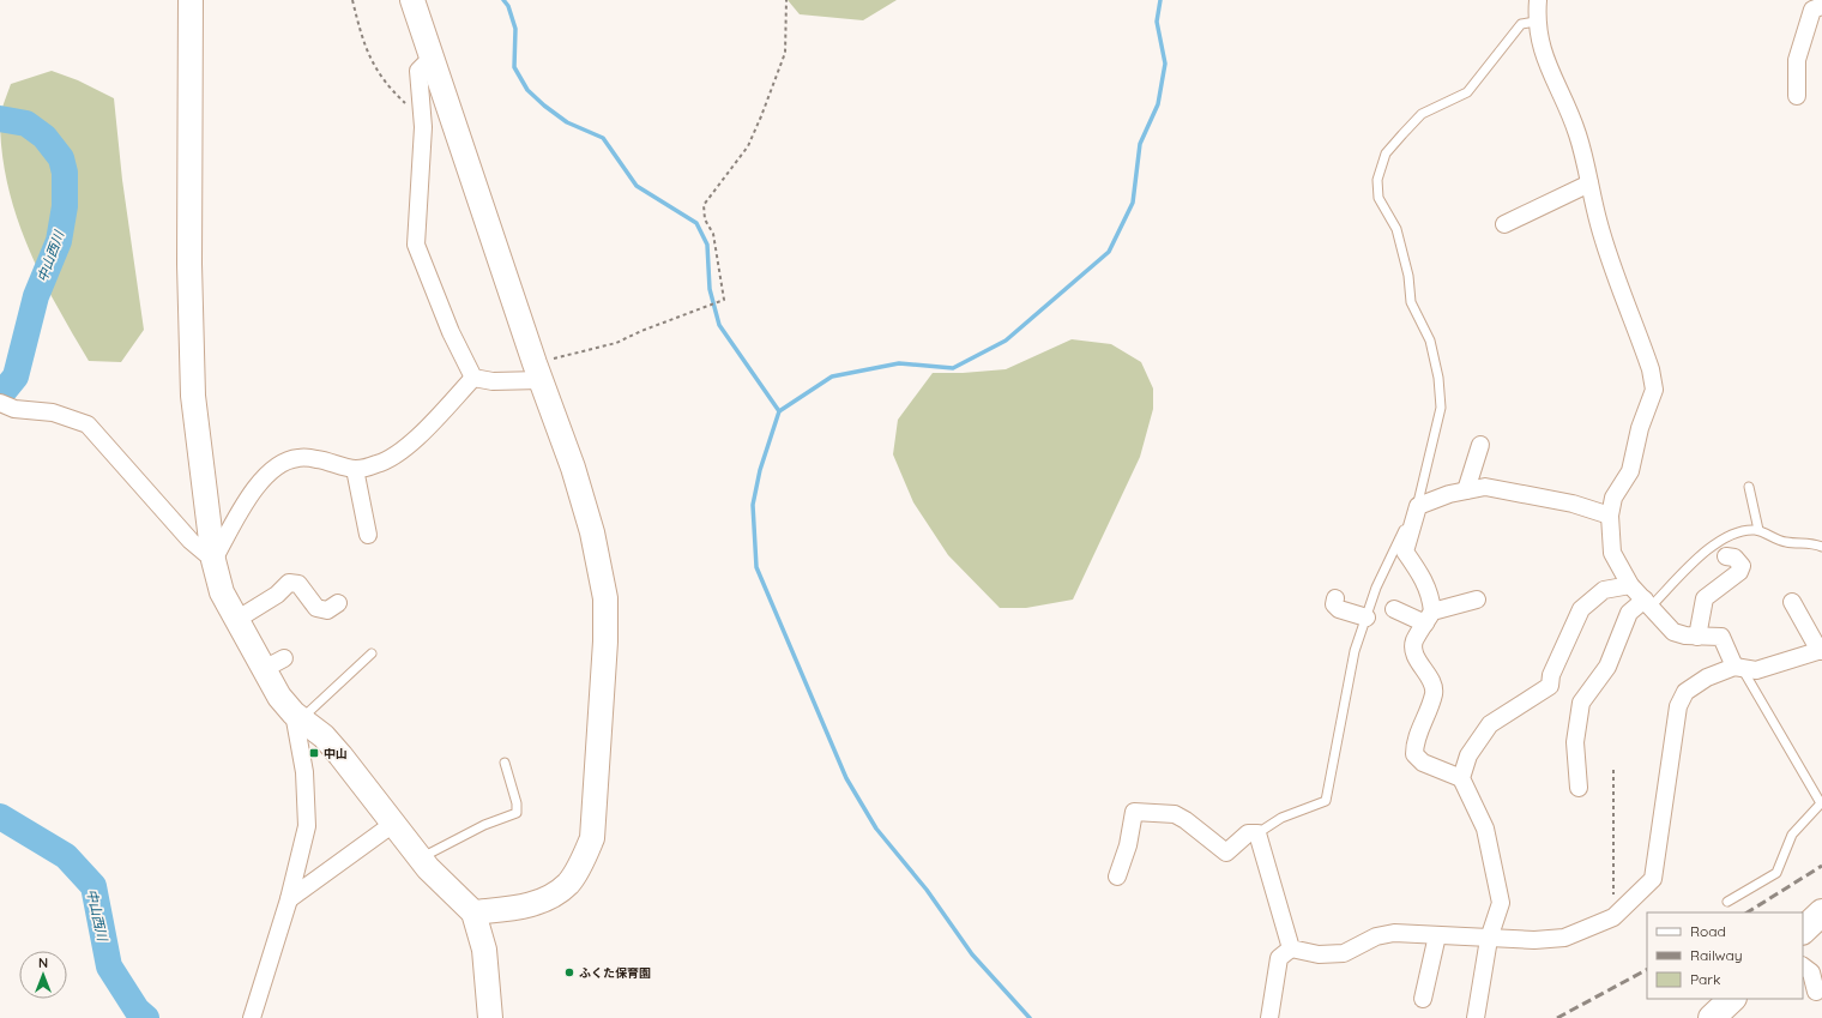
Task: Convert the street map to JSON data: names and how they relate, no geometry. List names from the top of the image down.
{
  "water": ["中山西川"],
  "places": {
    "transit": ["中山"],
    "other": ["ふくた保育園"]
  },
  "legend": ["Road", "Railway", "Park"],
  "north": "top"
}
